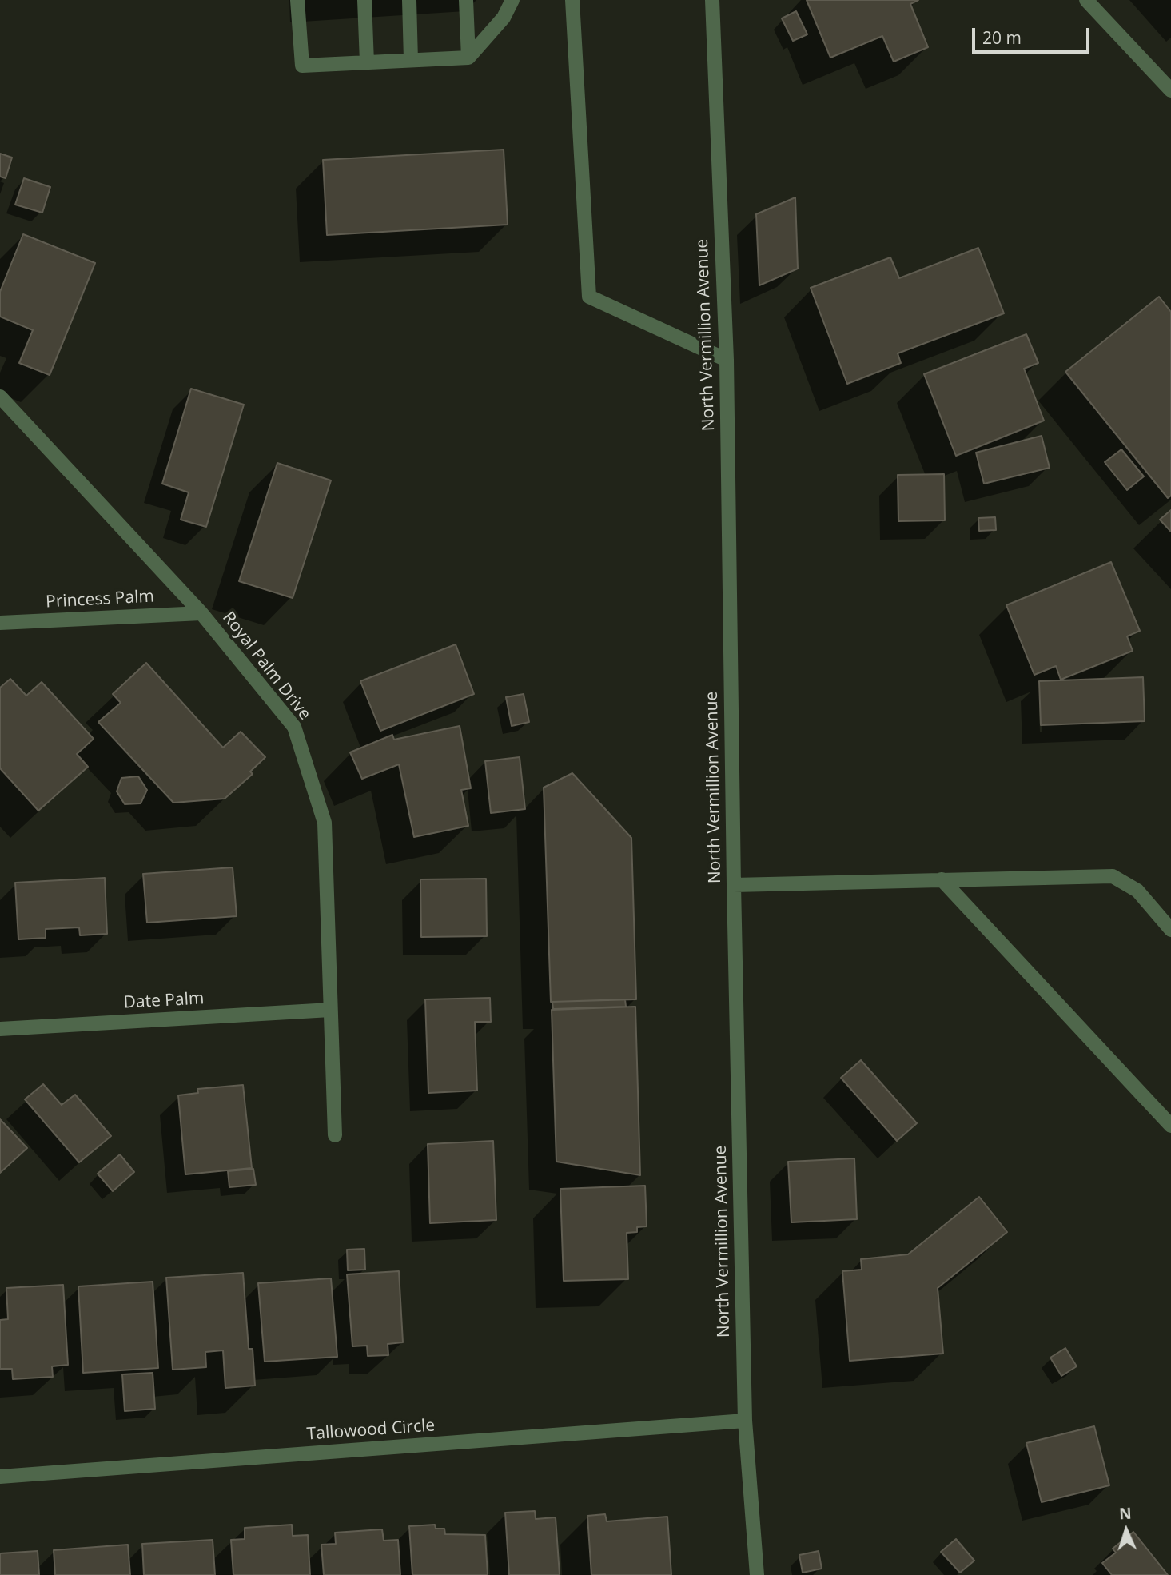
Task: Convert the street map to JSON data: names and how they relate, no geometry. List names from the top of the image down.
{
  "streets": {
    "street": [
      "North Vermillion Avenue",
      "Princess Palm",
      "Royal Palm Drive",
      "Date Palm",
      "Tallowood Circle"
    ]
  },
  "crossings": [
    ["North Vermillion Avenue", "Tallowood Circle"],
    ["Princess Palm", "Royal Palm Drive"],
    ["Royal Palm Drive", "Date Palm"]
  ],
  "scale_bar": "20 m",
  "north": "top"
}
